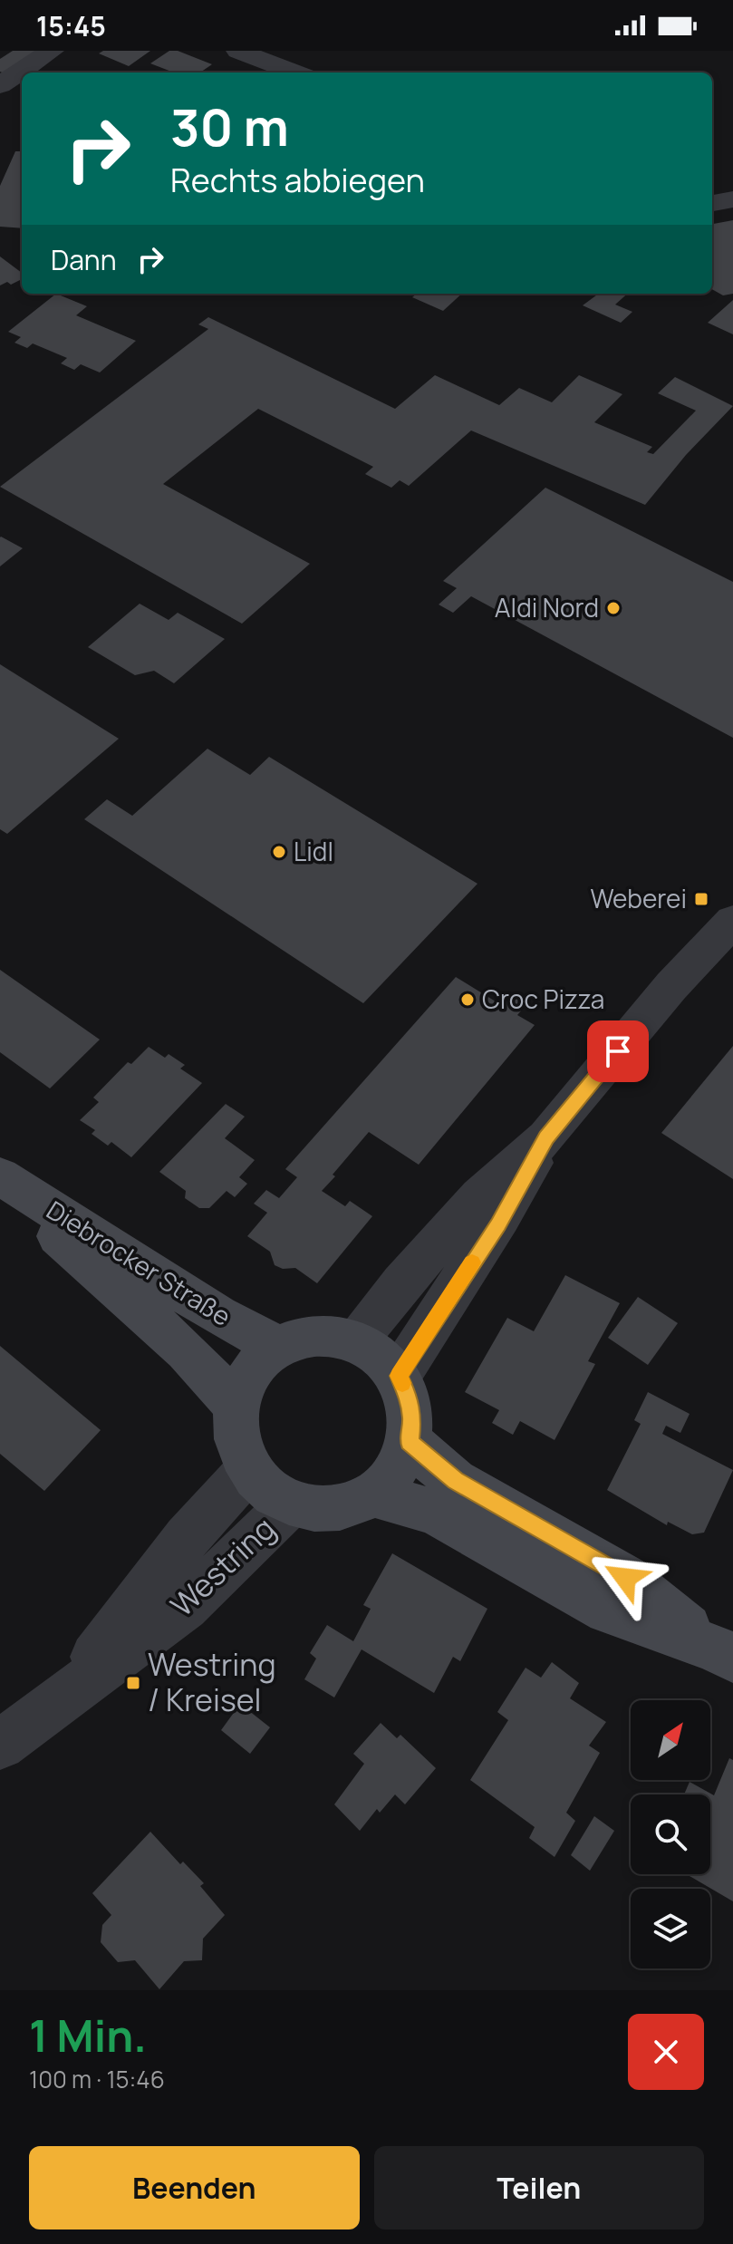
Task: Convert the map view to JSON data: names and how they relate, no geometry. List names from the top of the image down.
{
  "streets": {
    "main road": ["Diebrocker Straße"],
    "street": ["Westring"]
  },
  "crossings": [
    ["Diebrocker Straße", "Westring"]
  ],
  "places": {
    "other": ["Aldi Nord", "Lidl", "Croc Pizza"],
    "transit": ["Weberei", "Westring / Kreisel"]
  },
  "north": "top right",
  "page": {
    "status": "15:45",
    "turn": ["30 m", "Rechts abbiegen"],
    "then": "Dann",
    "heading": ["1 Min.", "100 m · 15:46"],
    "buttons": ["Beenden", "Teilen"]
  }
}
